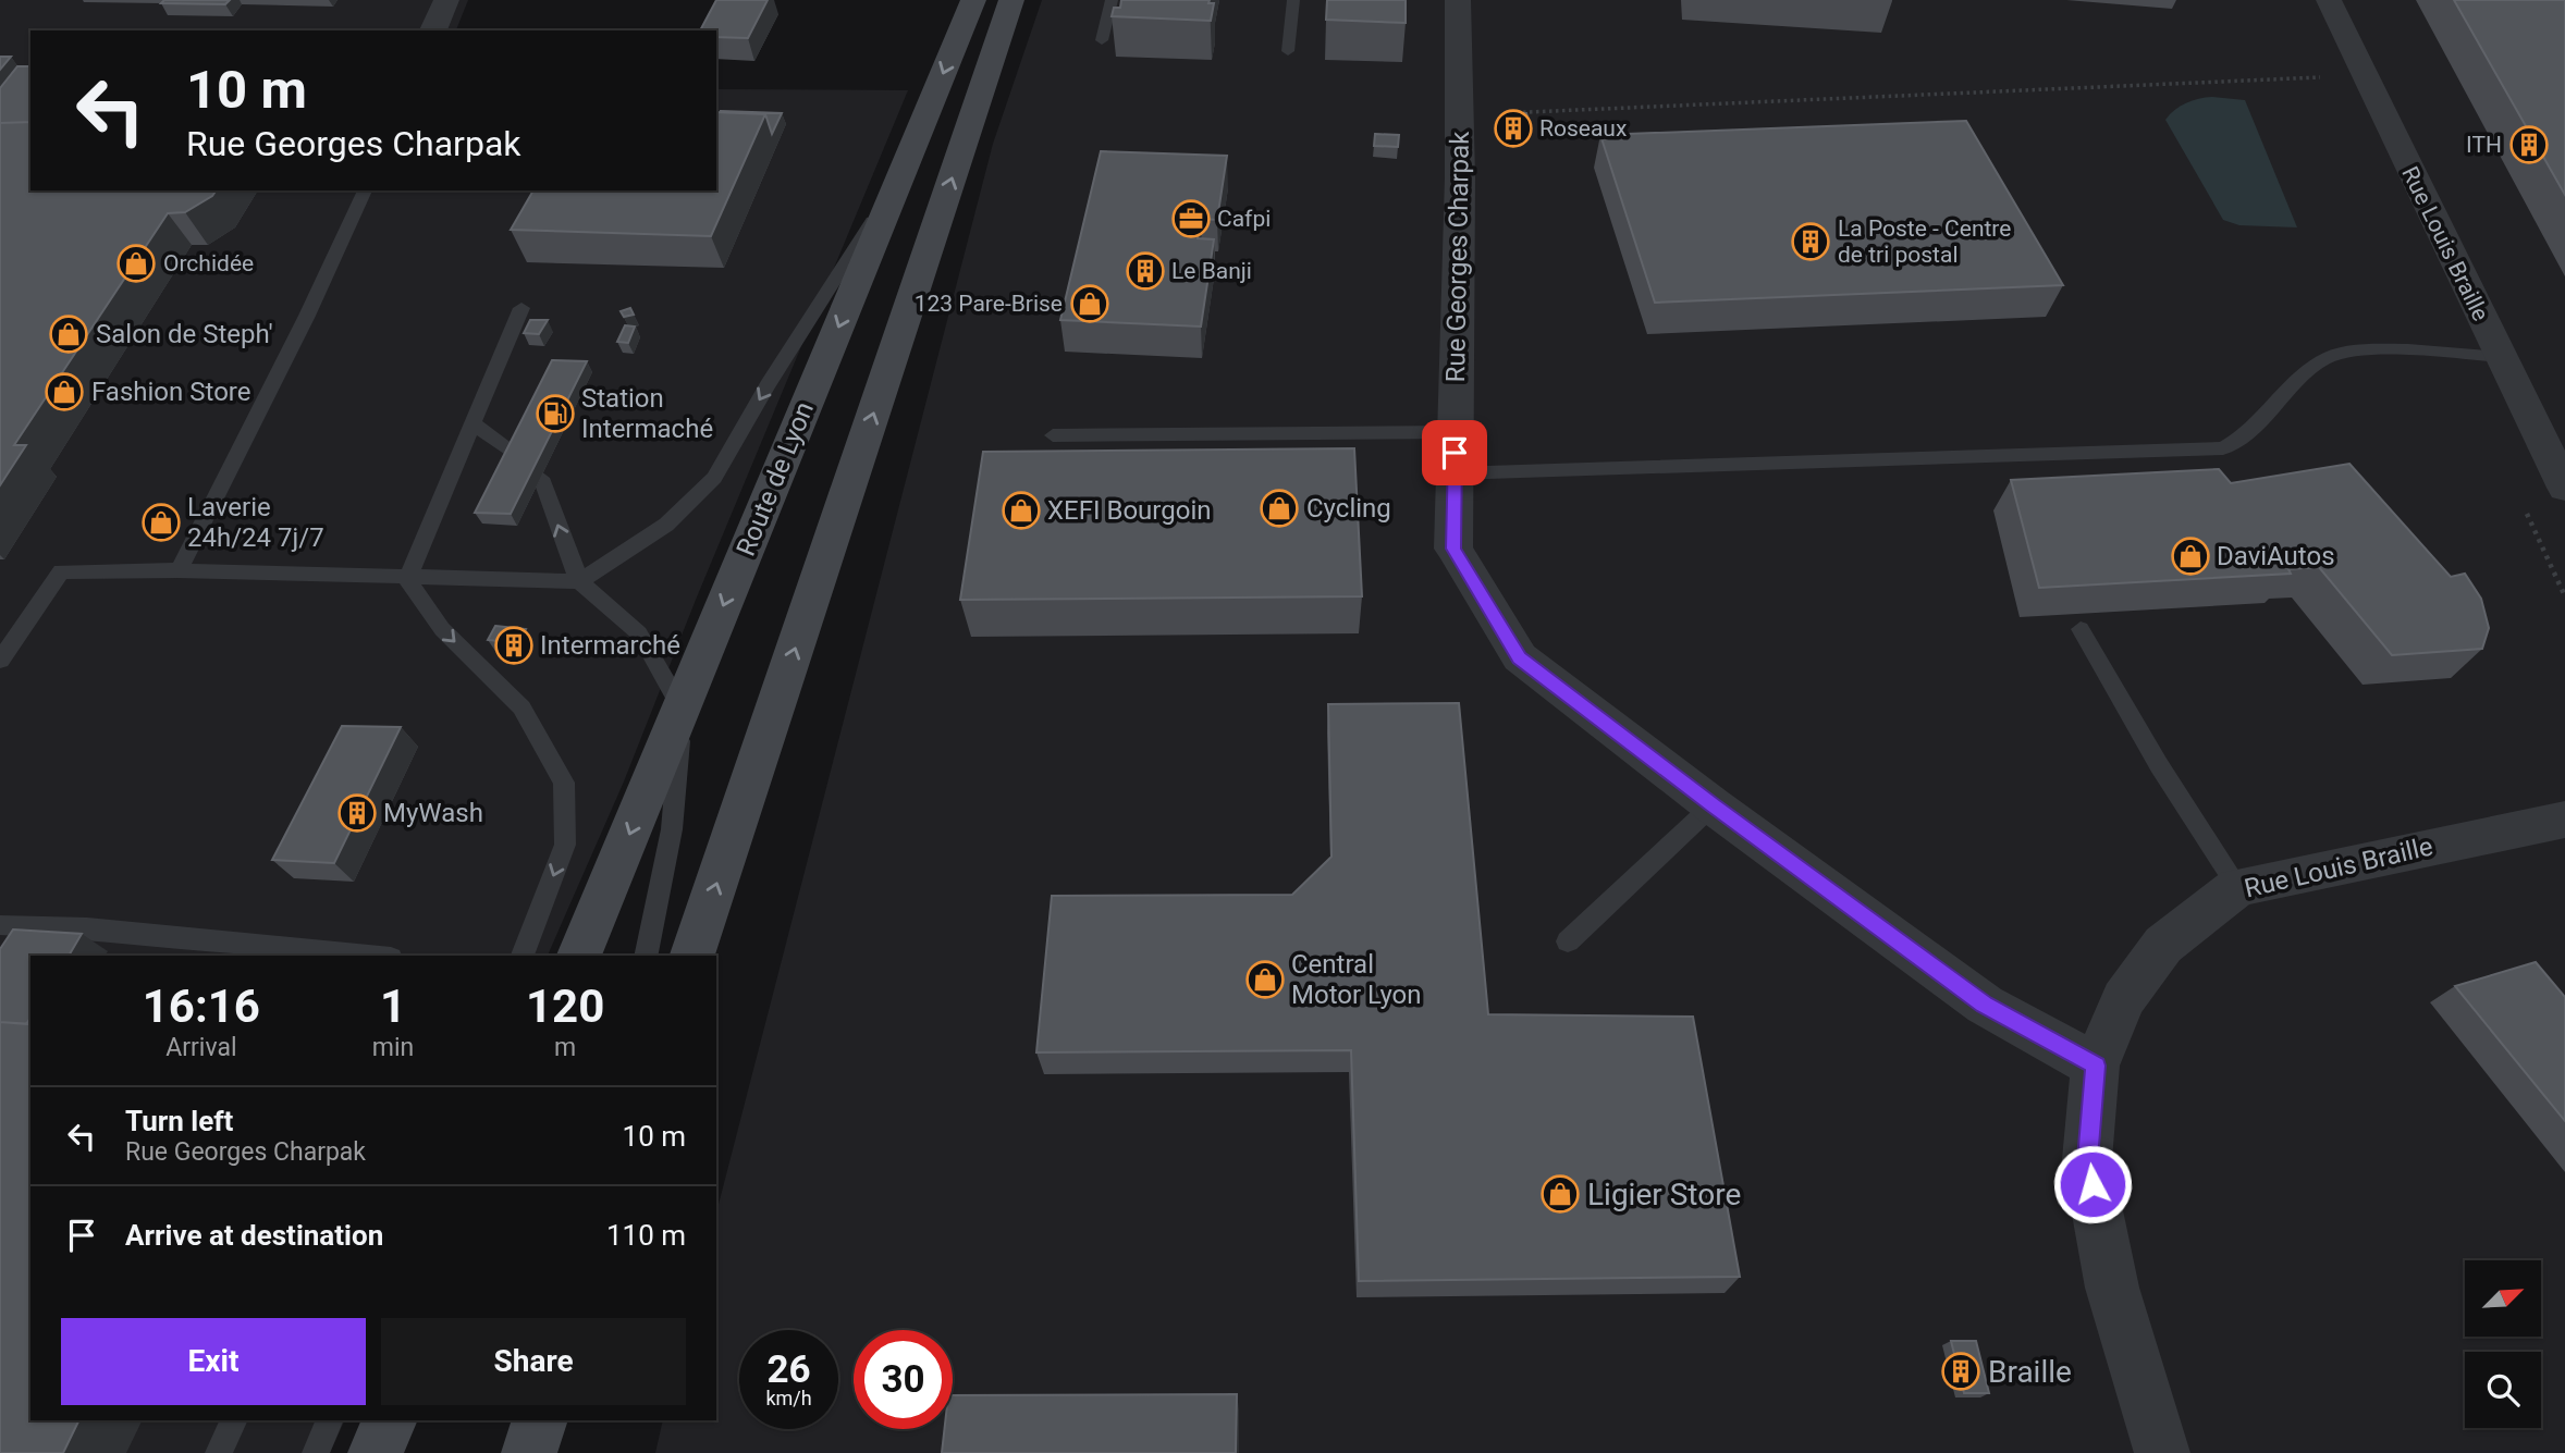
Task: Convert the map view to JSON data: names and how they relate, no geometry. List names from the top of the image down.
{
  "streets": {
    "main road": ["Route de Lyon"],
    "street": ["Rue Louis Braille", "Rue Georges Charpak"]
  },
  "crossings": [
    ["Rue Louis Braille", "Rue Georges Charpak"]
  ],
  "places": {
    "building": [
      "Roseaux",
      "ITH",
      "La Poste - Centre de tri postal",
      "Le Banji",
      "Intermarché",
      "MyWash",
      "Braille"
    ],
    "office": ["Cafpi"],
    "shop": [
      "Orchidée",
      "123 Pare-Brise",
      "Salon de Steph'",
      "Fashion Store",
      "Cycling",
      "XEFI Bourgoin",
      "Laverie 24h/24 7j/7",
      "DaviAutos",
      "Central Motor Lyon",
      "Ligier Store"
    ],
    "fuel station": ["Station Intermaché"]
  },
  "north": "top right",
  "page": {
    "turn": ["10 m", "Rue Georges Charpak"],
    "eta": [
      "16:16",
      "Arrival",
      "1",
      "min",
      "120",
      "m"
    ],
    "list": [
      {
        "name": "Turn left",
        "note": "Rue Georges Charpak",
        "value": "10 m"
      },
      {
        "name": "Arrive at destination",
        "value": "110 m"
      }
    ],
    "buttons": ["Exit", "Share"],
    "speed": "26 km/h",
    "limit": "30"
  }
}
